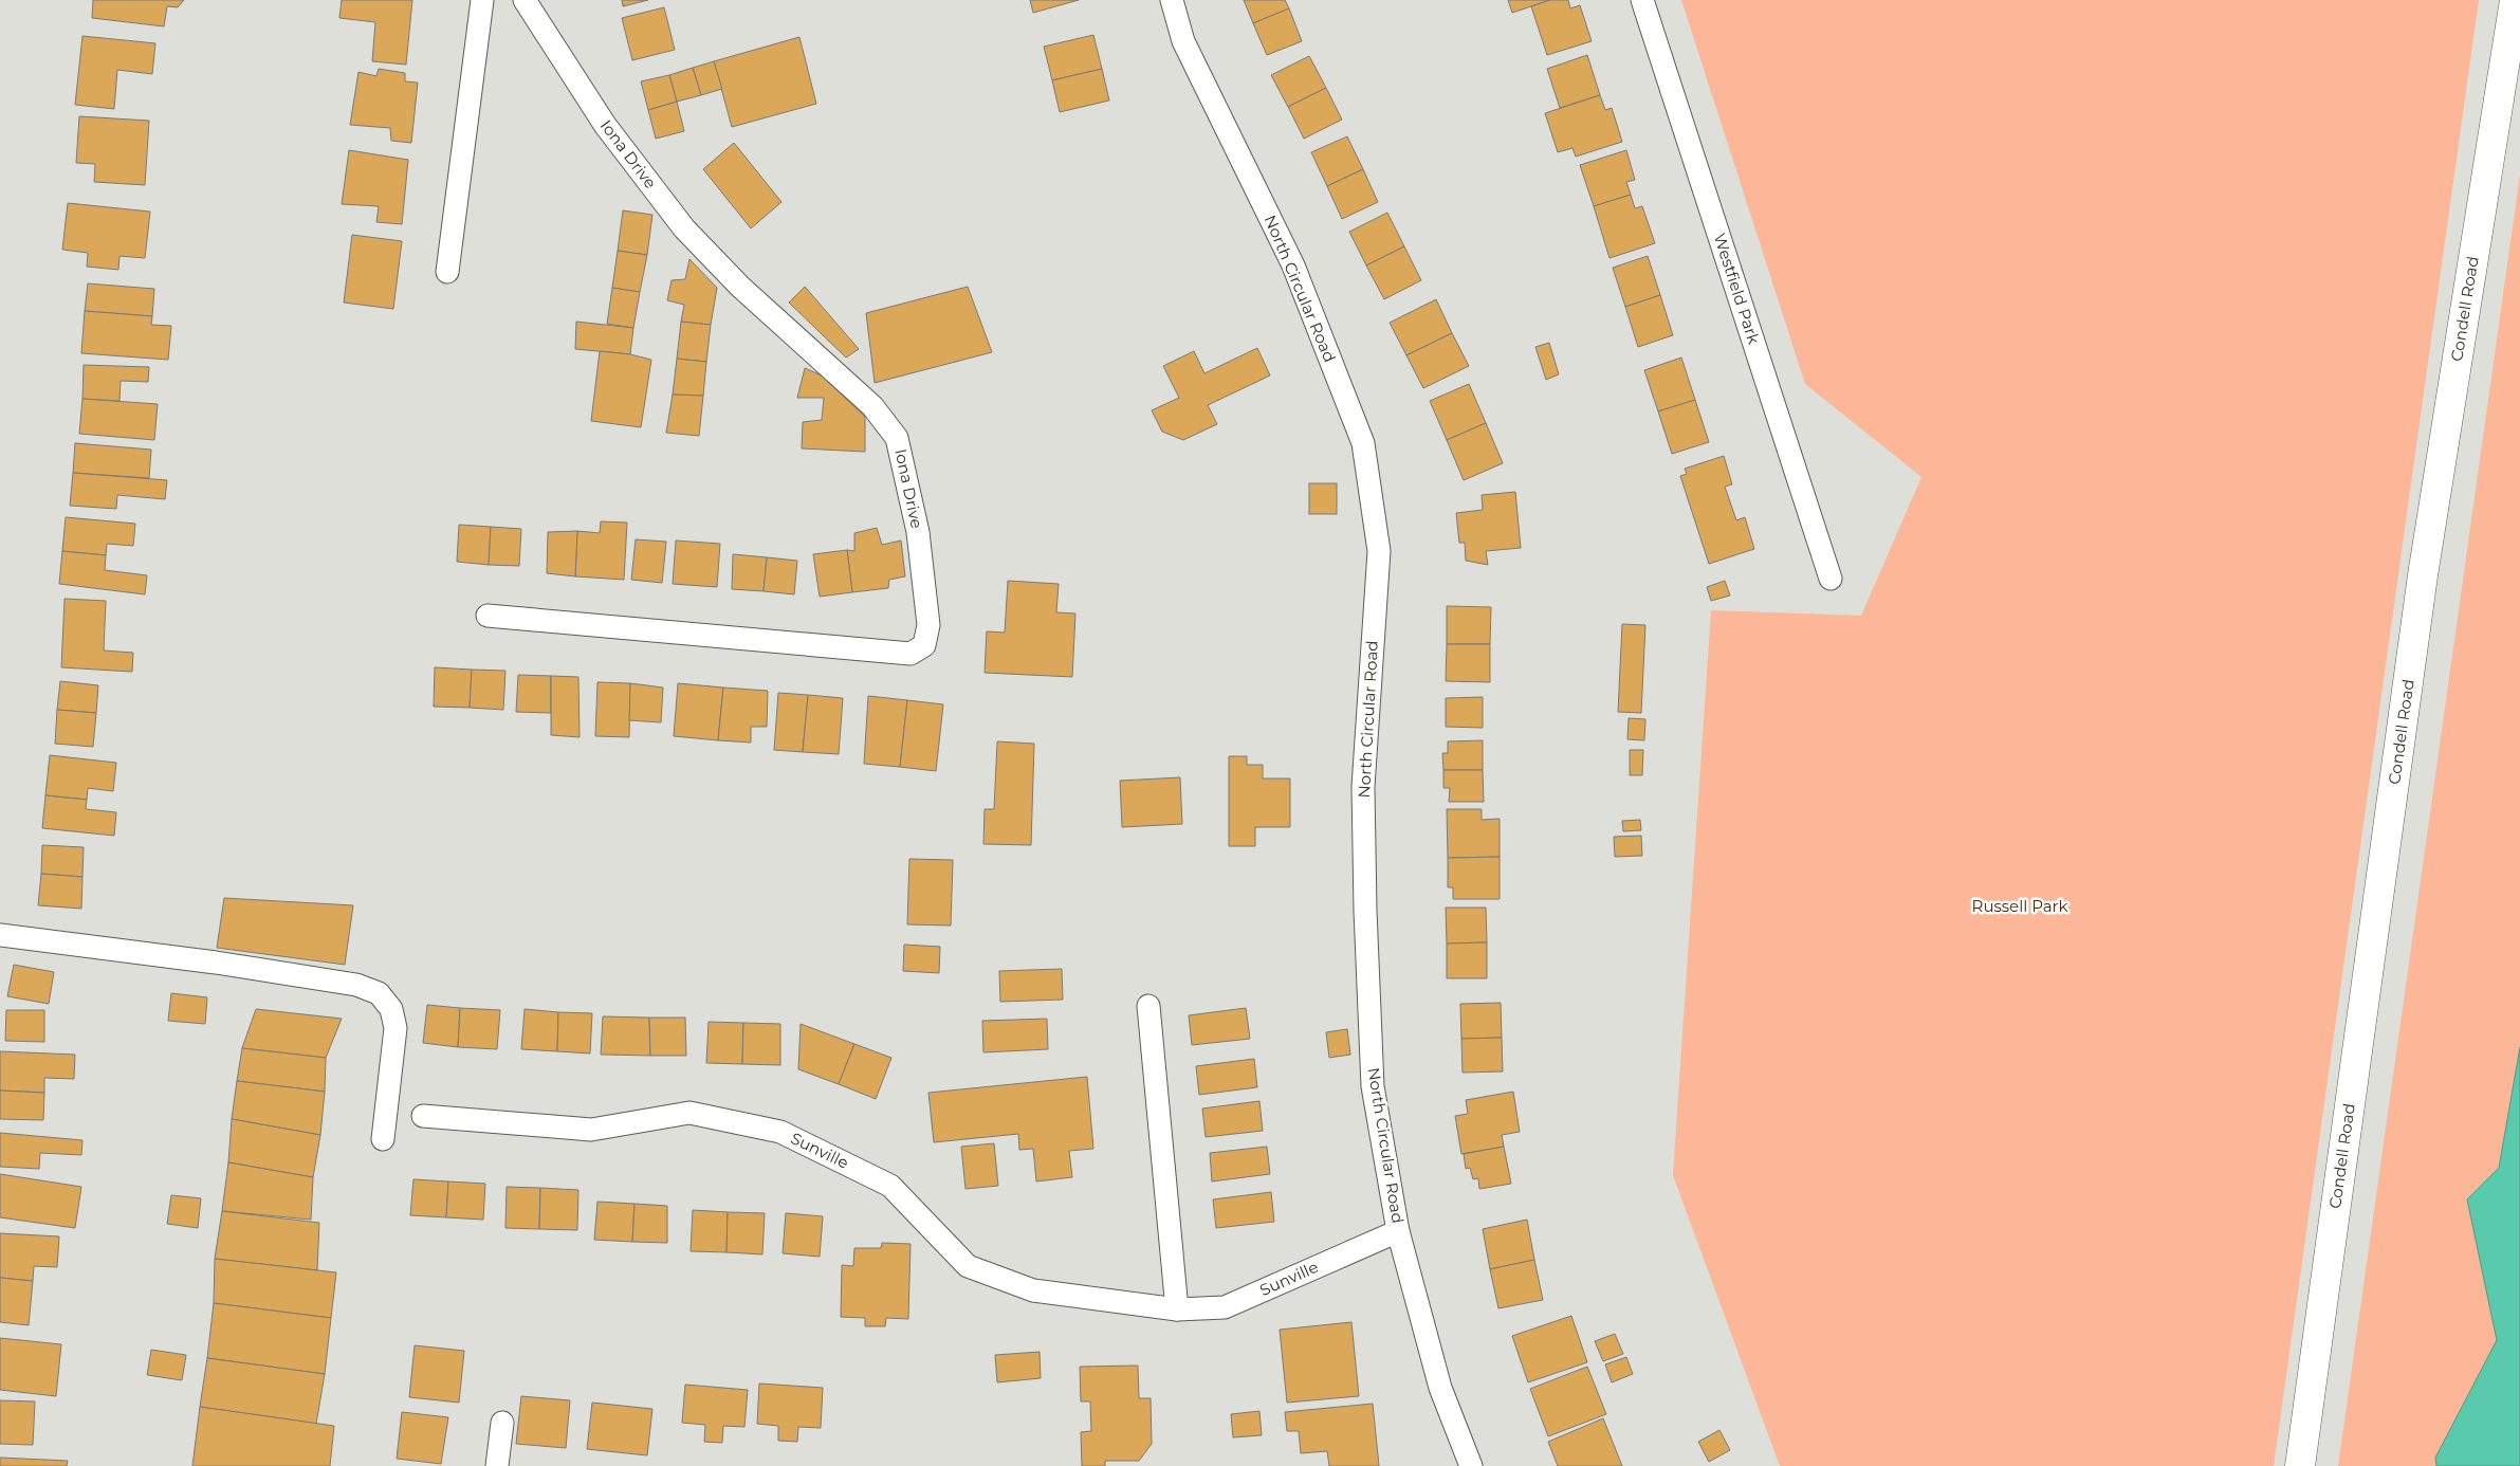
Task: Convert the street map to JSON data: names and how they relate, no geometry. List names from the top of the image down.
{
  "streets": {
    "main road": ["Condell Road"],
    "street": [
      "Iona Drive",
      "North Circular Road",
      "Westfield Park",
      "Sunville"
    ]
  },
  "crossings": [
    ["North Circular Road", "Sunville"]
  ],
  "parks": ["Russell Park"]
}
